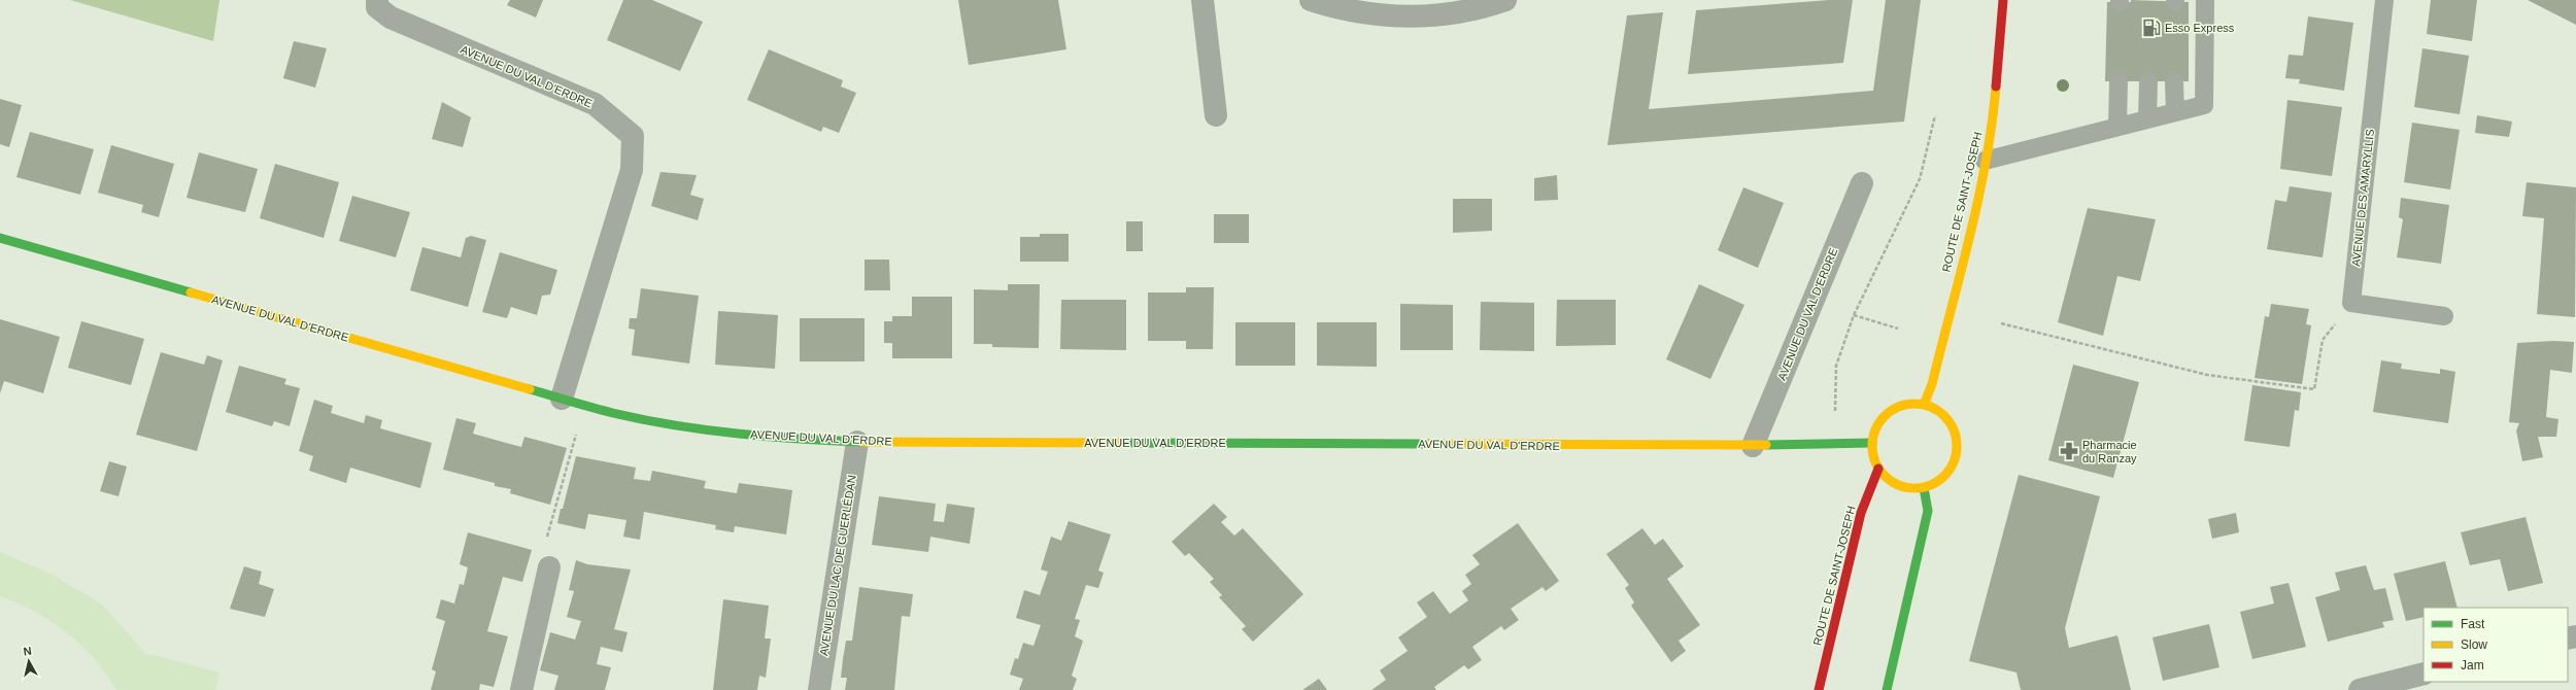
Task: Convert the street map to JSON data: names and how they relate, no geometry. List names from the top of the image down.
{
  "streets": {
    "street": ["AVENUE DU VAL D'ERDRE", "ROUTE DE SAINT-JOSEPH", "AVENUE DU LAC DE GUERLÉDAN"],
    "lane": ["AVENUE DES AMARYLLIS"]
  },
  "crossings": [
    ["AVENUE DU VAL D'ERDRE", "ROUTE DE SAINT-JOSEPH"],
    ["AVENUE DU VAL D'ERDRE", "AVENUE DU LAC DE GUERLÉDAN"]
  ],
  "places": {
    "fuel station": ["Esso Express"],
    "pharmacy": ["Pharmacie du Ranzay"]
  },
  "legend": ["Fast", "Slow", "Jam"],
  "north": "top"
}
